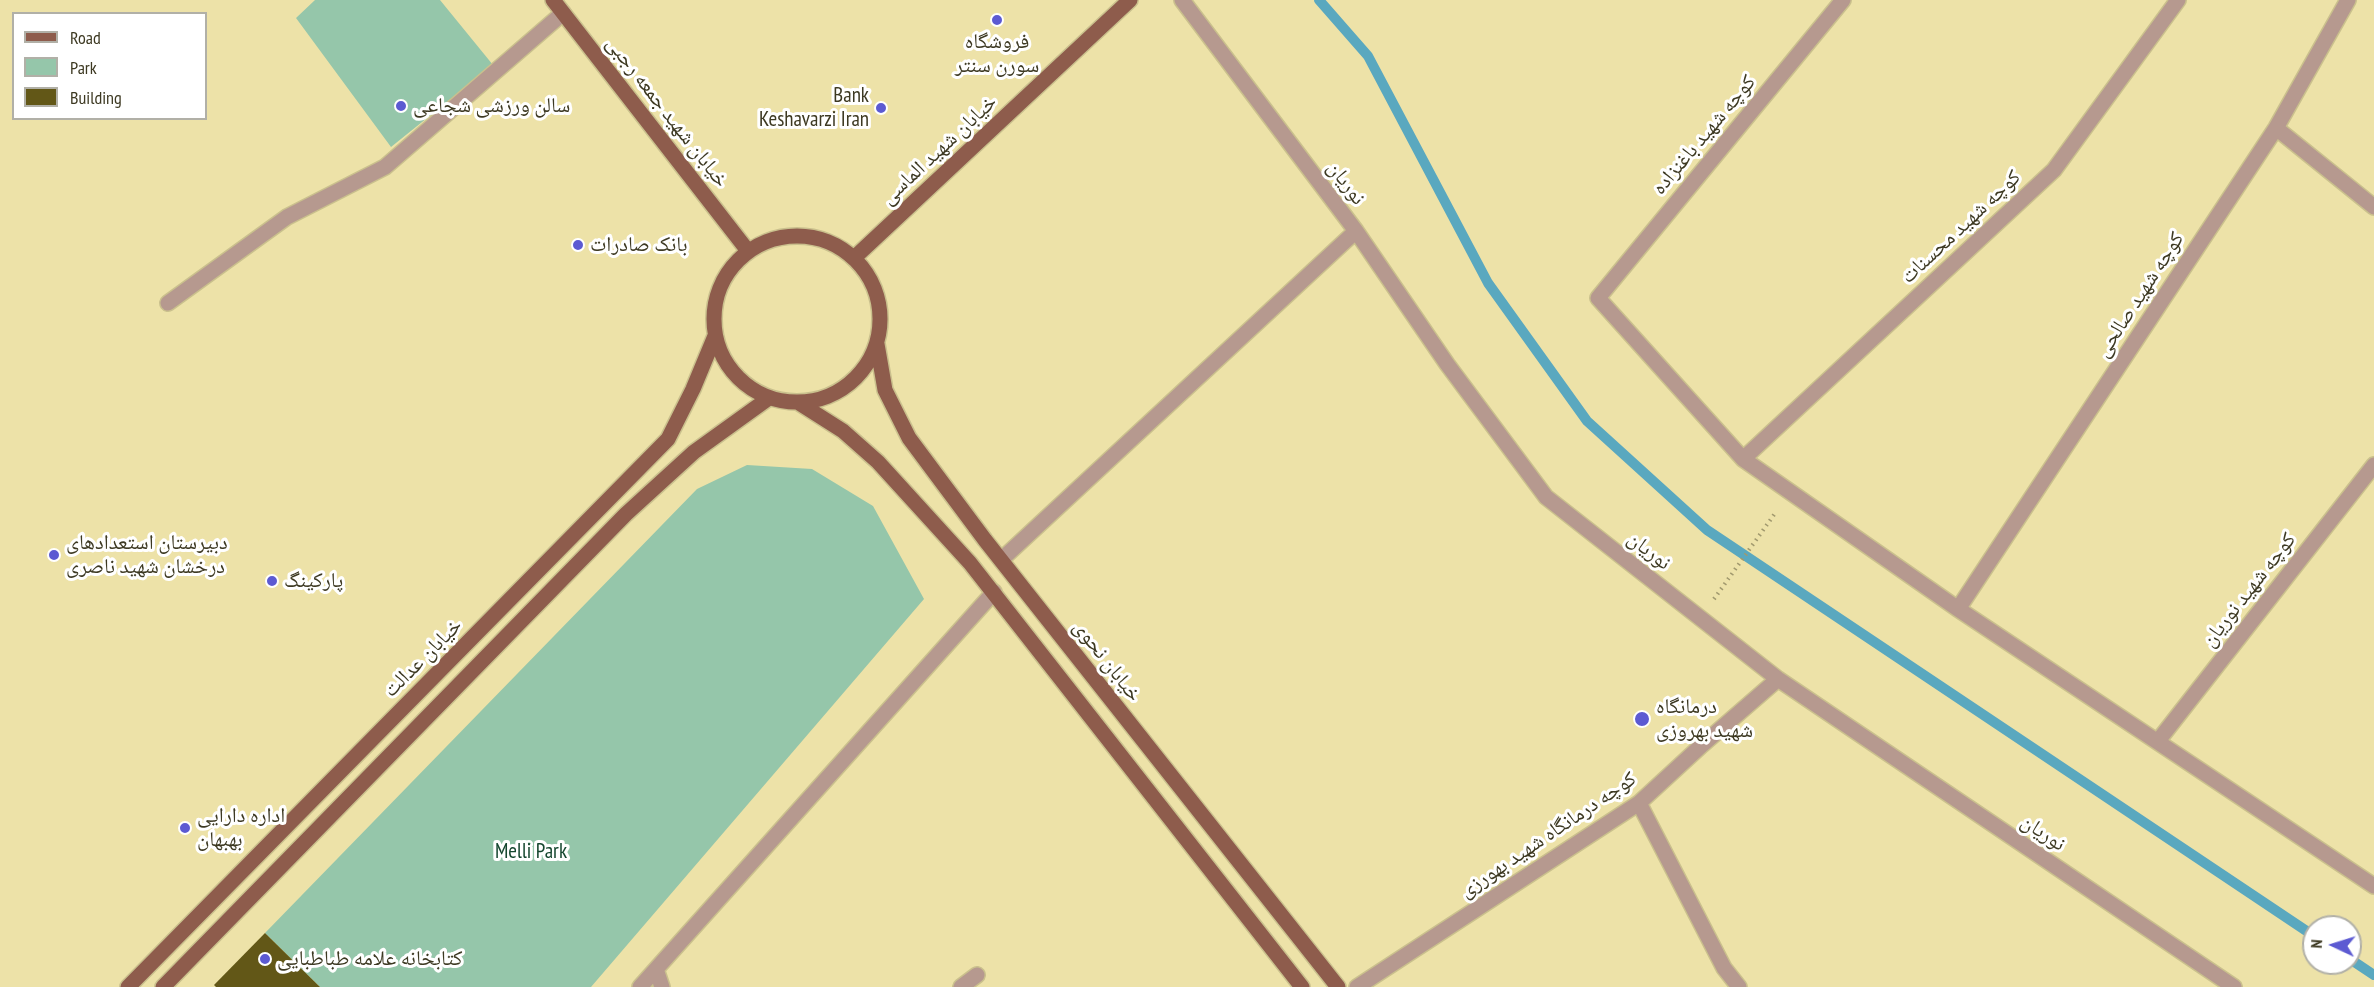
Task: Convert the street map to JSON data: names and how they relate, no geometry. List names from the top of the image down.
{
  "streets": {
    "main road": [
      "خیابان شهید جمعه رجبی",
      "خیابان شهید الماسی",
      "خیابان عدالت",
      "خیابان نحوی"
    ],
    "street": [
      "کوچه شهید باغنزاده",
      "نوریان",
      "کوچه شهید محسنات",
      "کوچه شهید صالحی",
      "کوچه شهید نوریان",
      "کوچه درمانگاه شهید بهورزی"
    ]
  },
  "crossings": [
    ["خیابان شهید جمعه رجبی", "خیابان شهید الماسی"],
    ["خیابان شهید جمعه رجبی", "خیابان عدالت"],
    ["خیابان شهید جمعه رجبی", "خیابان نحوی"],
    ["کوچه شهید باغنزاده", "کوچه شهید محسنات"],
    ["خیابان شهید الماسی", "خیابان عدالت"],
    ["خیابان شهید الماسی", "خیابان نحوی"],
    ["نوریان", "کوچه درمانگاه شهید بهورزی"],
    ["خیابان عدالت", "خیابان نحوی"]
  ],
  "parks": ["Melli Park"],
  "places": [
    "فروشگاه سورن سنتر",
    "سالن ورزشی شجاعی",
    "Bank Keshavarzi Iran",
    "بانک صادرات",
    "دبیرستان استعدادهای درخشان شهید ناصری",
    "پارکینگ",
    "درمانگاه شهید بهروزی",
    "اداره دارایی بهبهان",
    "کتابخانه علامه طباطبایی"
  ],
  "legend": ["Road", "Park", "Building"],
  "north": "left"
}
